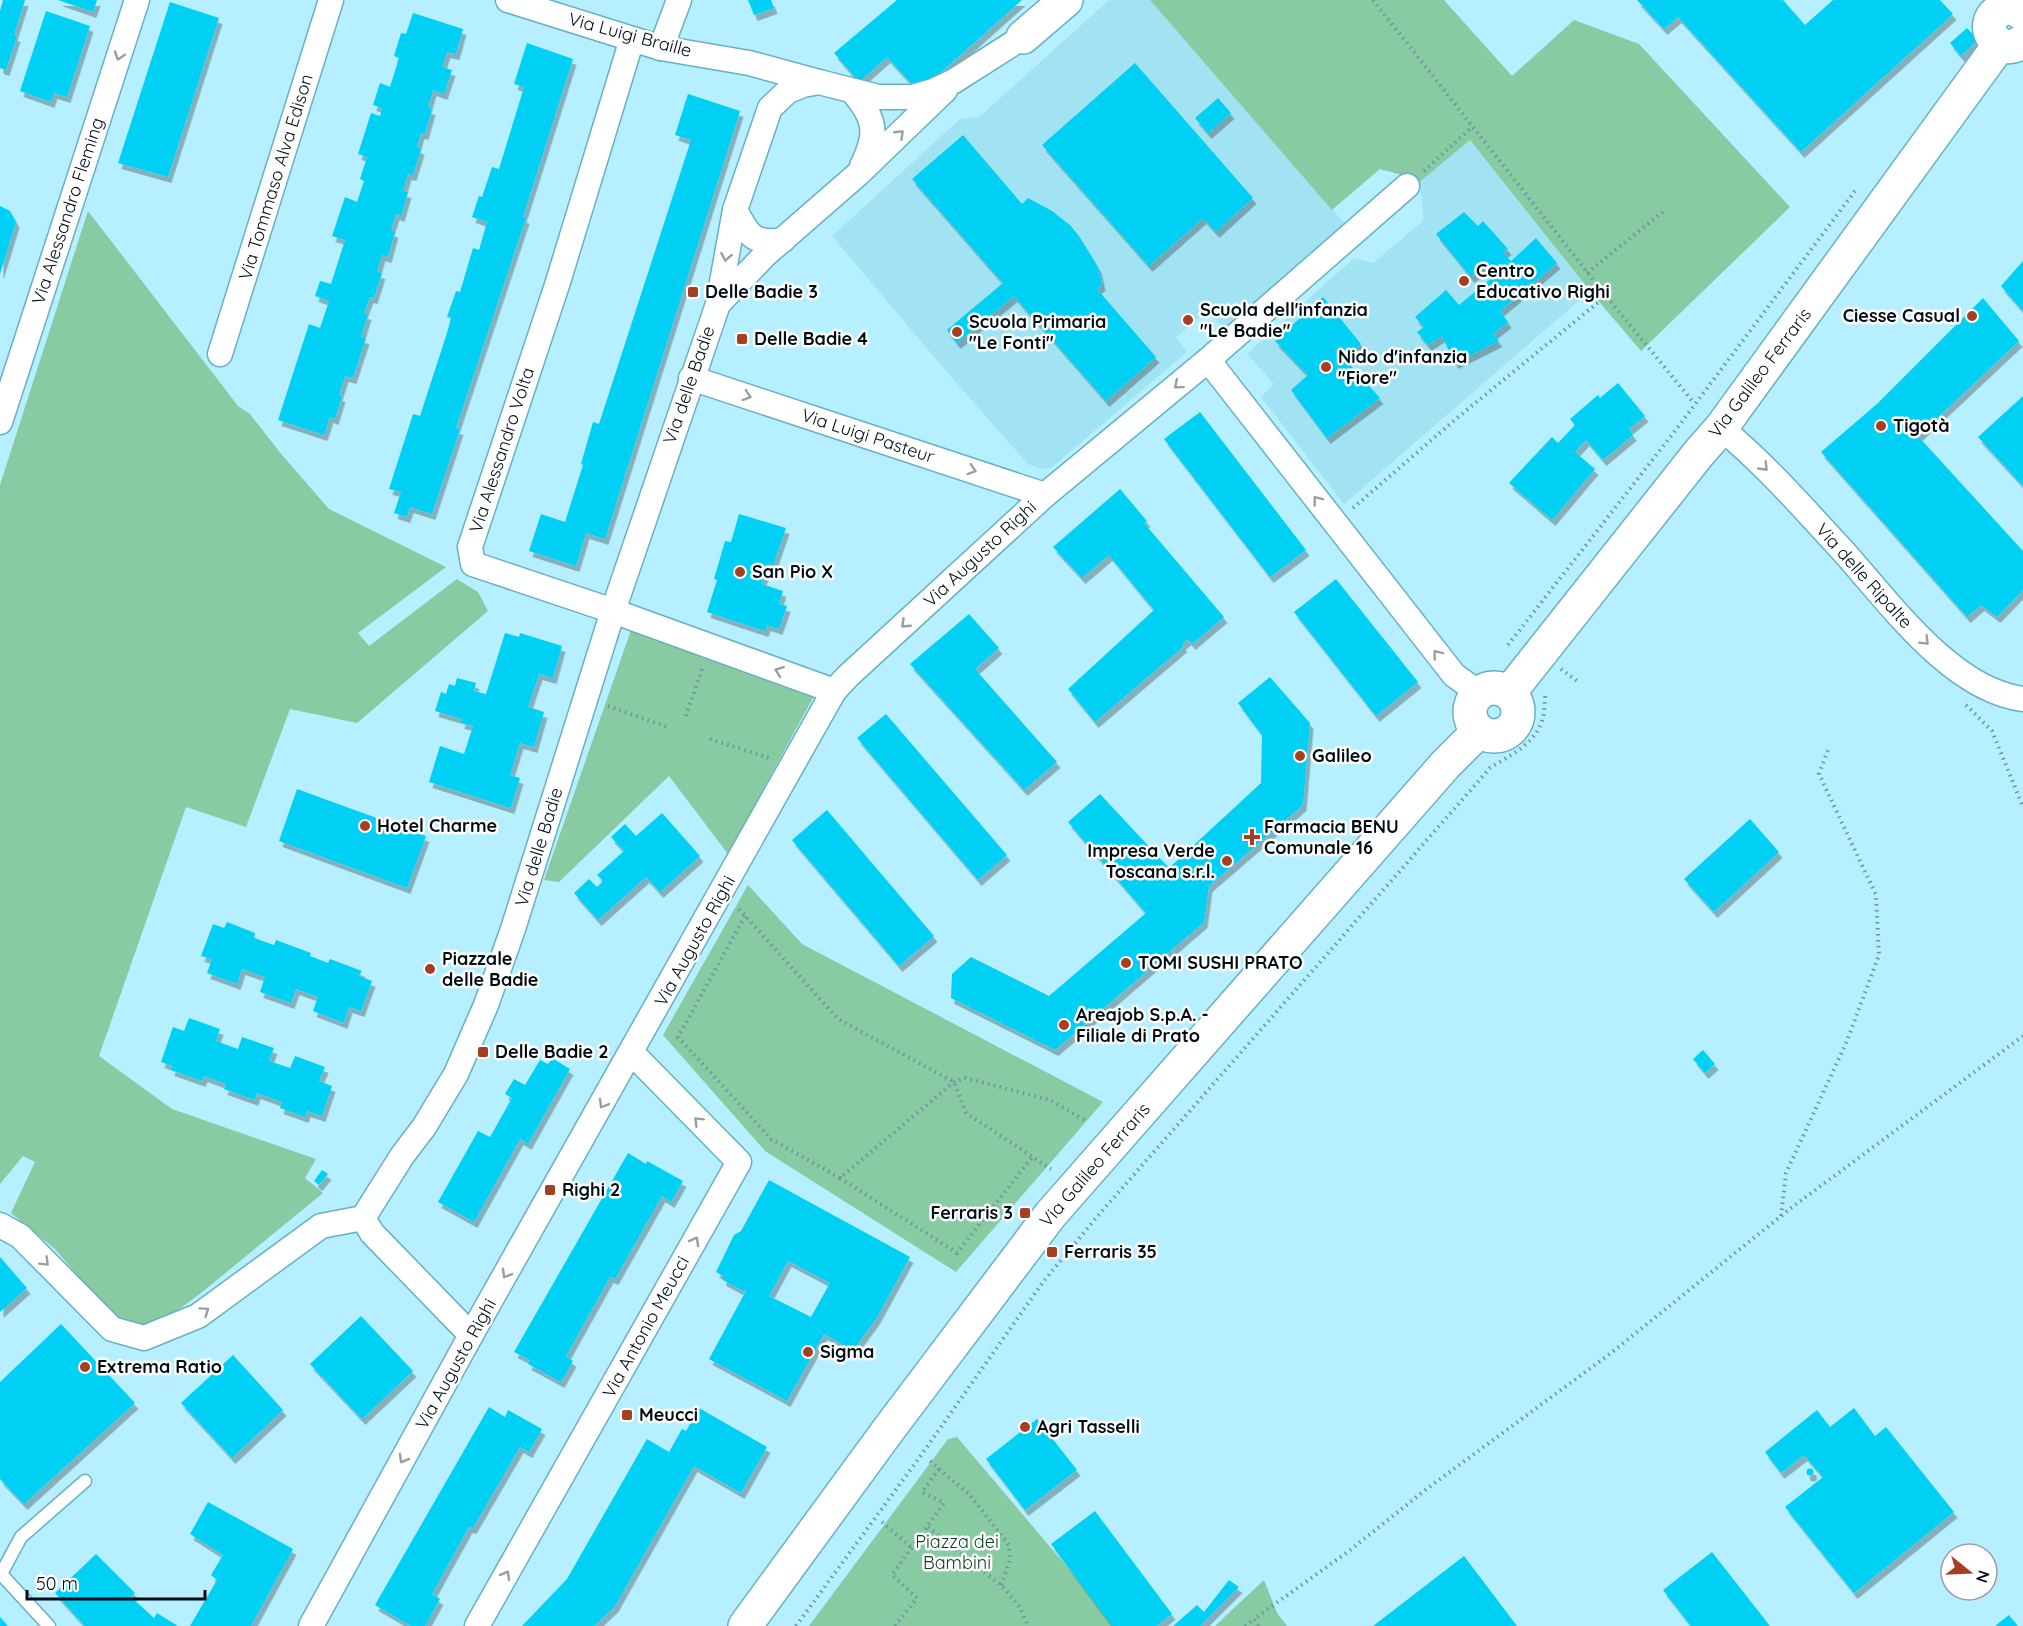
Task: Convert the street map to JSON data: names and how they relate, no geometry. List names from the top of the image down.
{
  "streets": {
    "street": [
      "Via Luigi Braille",
      "Via Tommaso Alva Edison",
      "Via Alessandro Fleming",
      "Via Galileo Ferraris",
      "Via delle Badie",
      "Via Luigi Pasteur",
      "Via Alessandro Volta",
      "Via Augusto Righi",
      "Via delle Ripalte",
      "Via Antonio Meucci"
    ]
  },
  "crossings": [
    ["Via Luigi Braille", "Via delle Badie"],
    ["Via Luigi Braille", "Via Alessandro Volta"],
    ["Via Galileo Ferraris", "Via delle Ripalte"],
    ["Via delle Badie", "Via Luigi Pasteur"],
    ["Via delle Badie", "Via Alessandro Volta"],
    ["Via Luigi Pasteur", "Via Augusto Righi"],
    ["Via Alessandro Volta", "Via Augusto Righi"],
    ["Via Augusto Righi", "Via Antonio Meucci"]
  ],
  "one_way": [
    "Via Alessandro Fleming",
    "Via Luigi Pasteur",
    "Via Augusto Righi",
    "Via delle Ripalte",
    "Via Antonio Meucci"
  ],
  "parks": ["Piazza dei Bambini"],
  "places": {
    "other": [
      "Centro Educativo Righi",
      "Ciesse Casual",
      "Scuola dell'infanzia \"Le Badie\"",
      "Scuola Primaria \"Le Fonti\"",
      "Nido d'infanzia \"Fiore\"",
      "Tigotà",
      "San Pio X",
      "Galileo",
      "Hotel Charme",
      "Impresa Verde Toscana s.r.l.",
      "TOMI SUSHI PRATO",
      "Piazzale delle Badie",
      "Areajob S.p.A. - Filiale di Prato",
      "Sigma",
      "Extrema Ratio",
      "Agri Tasselli"
    ],
    "transit": [
      "Delle Badie 3",
      "Delle Badie 4",
      "Delle Badie 2",
      "Righi 2",
      "Ferraris 3",
      "Ferraris 35",
      "Meucci"
    ],
    "health": ["Farmacia BENU Comunale 16"]
  },
  "scale_bar": "50 m",
  "north": "right"
}
